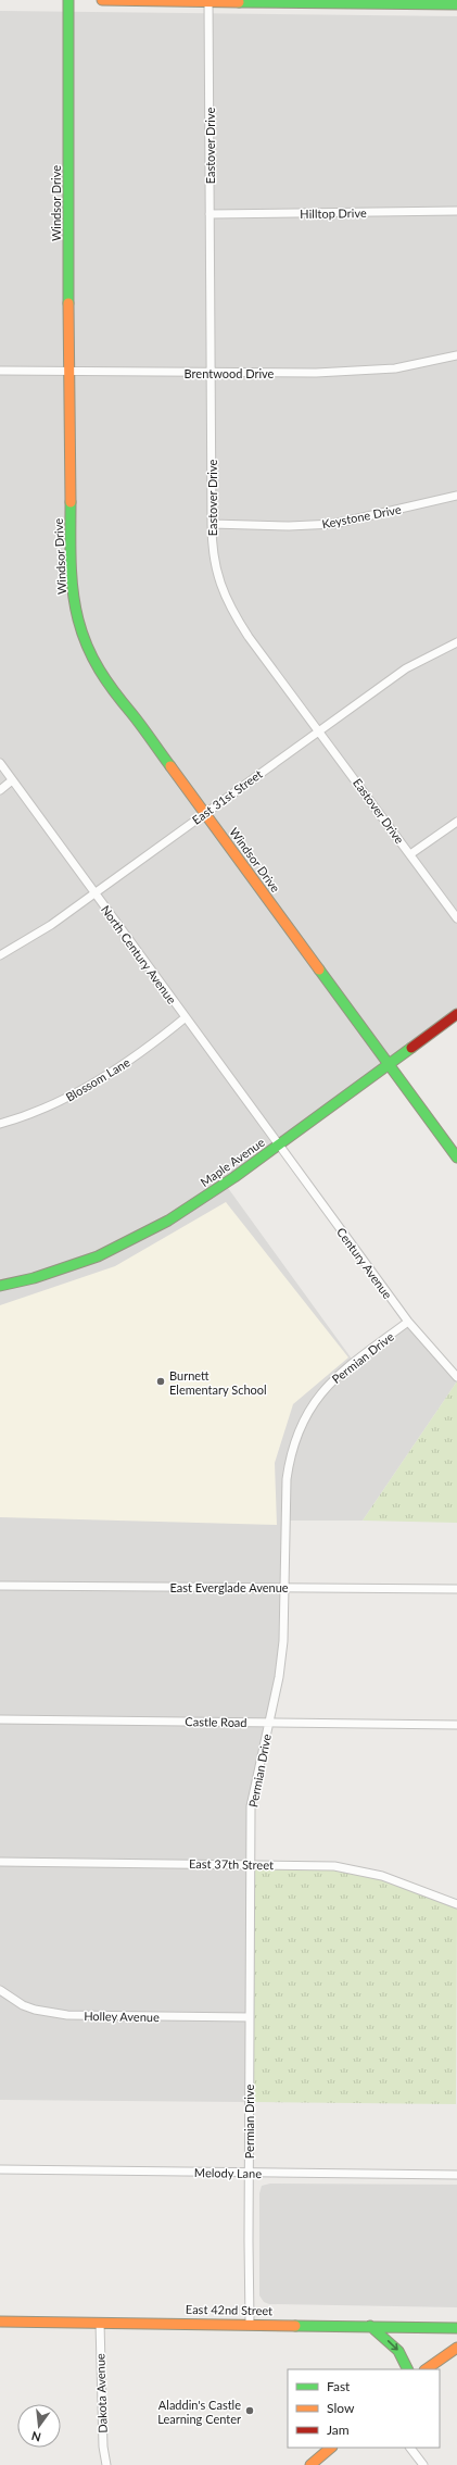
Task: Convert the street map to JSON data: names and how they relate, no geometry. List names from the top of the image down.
{
  "streets": {
    "main road": ["Windsor Drive", "Maple Avenue", "East 42nd Street"],
    "street": [
      "Eastover Drive",
      "Hilltop Drive",
      "Brentwood Drive",
      "Keystone Drive",
      "East 31st Street",
      "North Century Avenue",
      "Blossom Lane",
      "Century Avenue",
      "Permian Drive",
      "East Everglade Avenue",
      "Castle Road",
      "East 37th Street",
      "Holley Avenue",
      "Melody Lane",
      "Dakota Avenue"
    ]
  },
  "crossings": [
    ["Eastover Drive", "Hilltop Drive"],
    ["Eastover Drive", "Brentwood Drive"],
    ["Eastover Drive", "Keystone Drive"],
    ["Eastover Drive", "East 31st Street"],
    ["Windsor Drive", "Brentwood Drive"],
    ["Windsor Drive", "East 31st Street"],
    ["Windsor Drive", "Maple Avenue"],
    ["East 31st Street", "North Century Avenue"],
    ["North Century Avenue", "Blossom Lane"],
    ["North Century Avenue", "Maple Avenue"],
    ["North Century Avenue", "Century Avenue"],
    ["Maple Avenue", "Century Avenue"],
    ["Century Avenue", "Permian Drive"],
    ["Permian Drive", "East Everglade Avenue"],
    ["Permian Drive", "Castle Road"],
    ["Permian Drive", "East 37th Street"],
    ["Permian Drive", "Holley Avenue"],
    ["Permian Drive", "Melody Lane"],
    ["Permian Drive", "East 42nd Street"],
    ["East 42nd Street", "Dakota Avenue"]
  ],
  "places": ["Burnett Elementary School", "Aladdin's Castle Learning Center"],
  "legend": ["Fast", "Slow", "Jam"],
  "north": "bottom"
}
